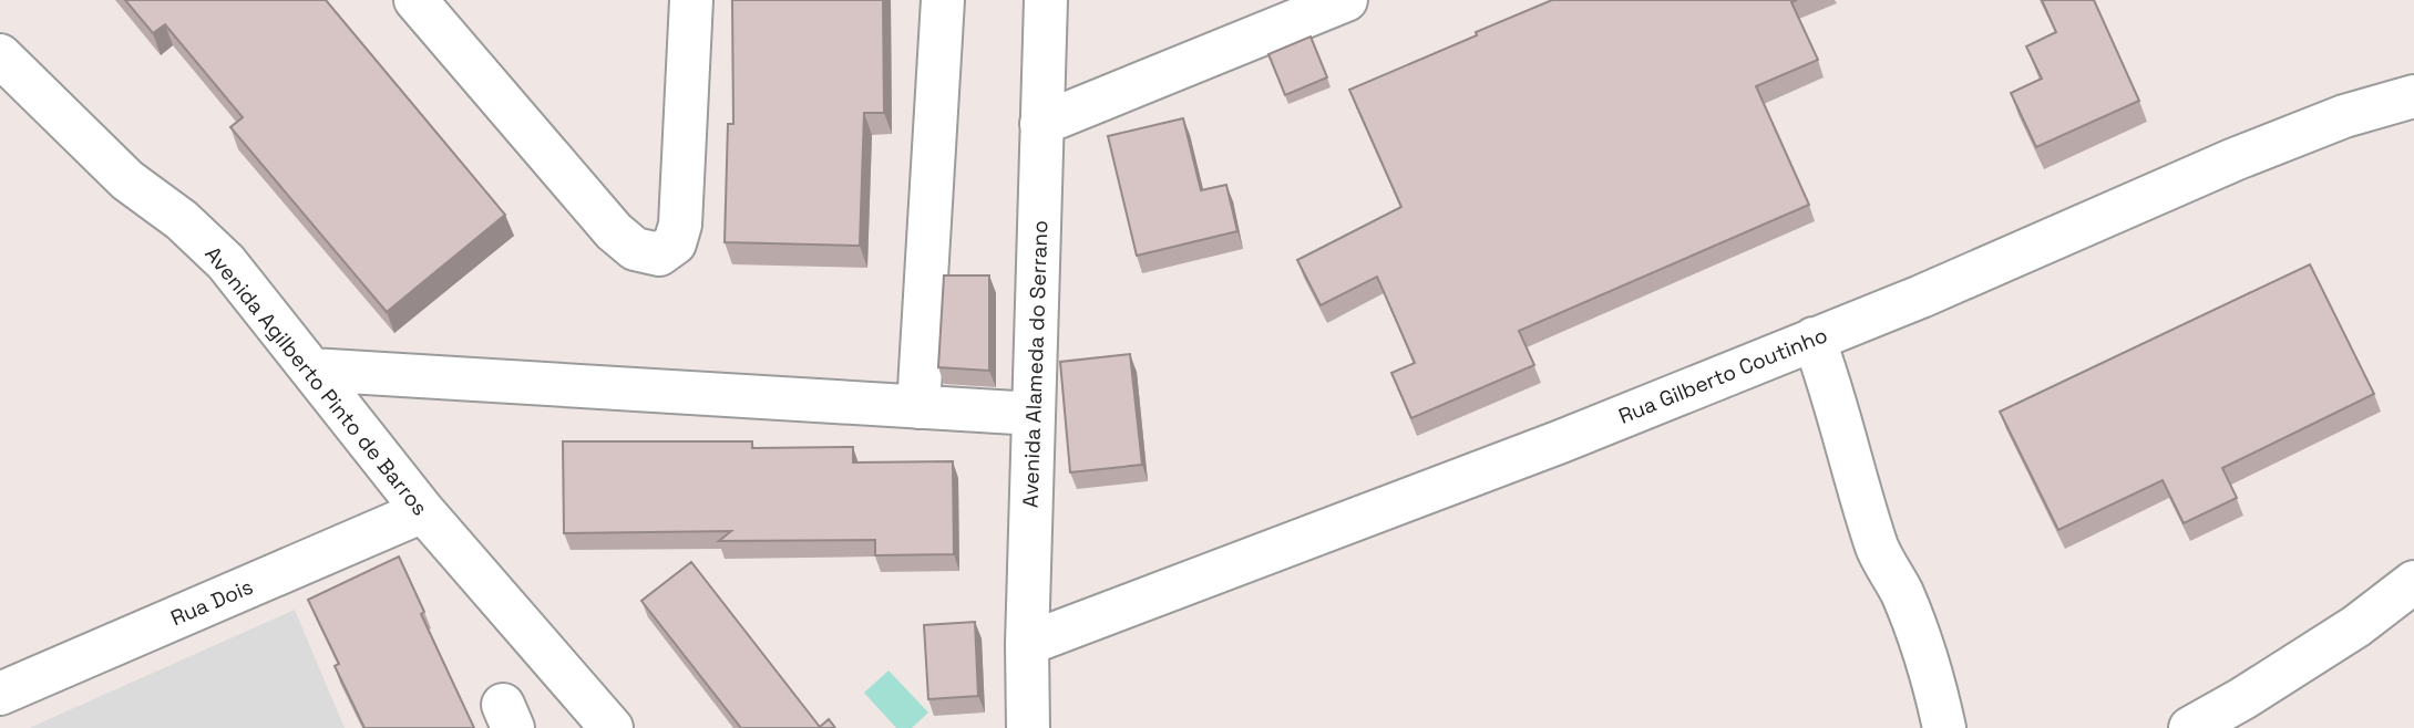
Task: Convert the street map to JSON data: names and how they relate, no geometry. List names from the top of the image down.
{
  "streets": {
    "street": [
      "Avenida Alameda do Serrano",
      "Rua Gilberto Coutinho",
      "Avenida Agilberto Pinto de Barros",
      "Rua Dois"
    ]
  },
  "crossings": [
    ["Avenida Alameda do Serrano", "Rua Gilberto Coutinho"],
    ["Avenida Agilberto Pinto de Barros", "Rua Dois"]
  ]
}
